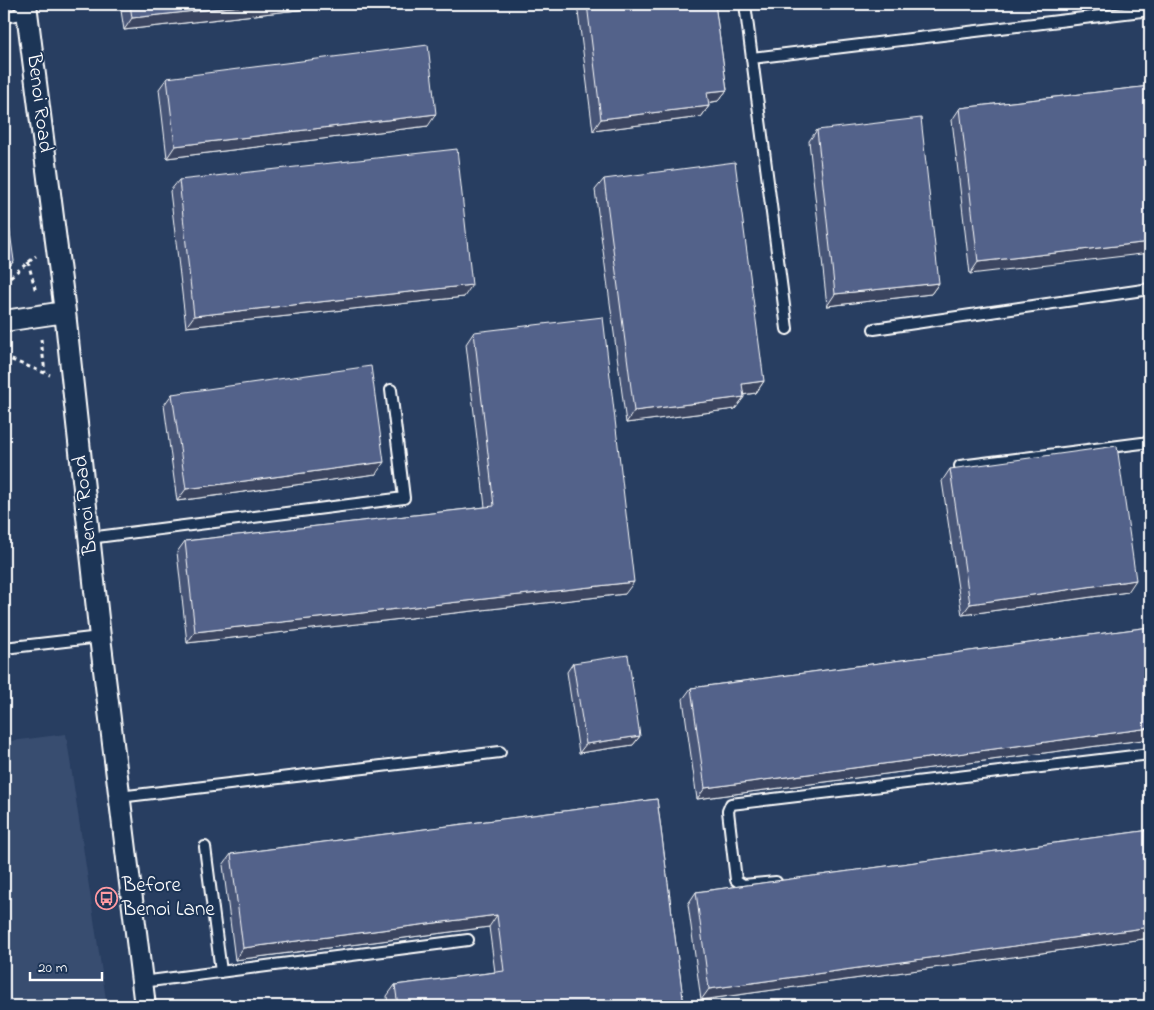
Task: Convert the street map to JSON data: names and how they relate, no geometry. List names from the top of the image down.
{
  "streets": {
    "street": ["Benoi Road"]
  },
  "places": {
    "bus stop": ["Before Benoi Lane"]
  },
  "scale_bar": "20 m"
}
